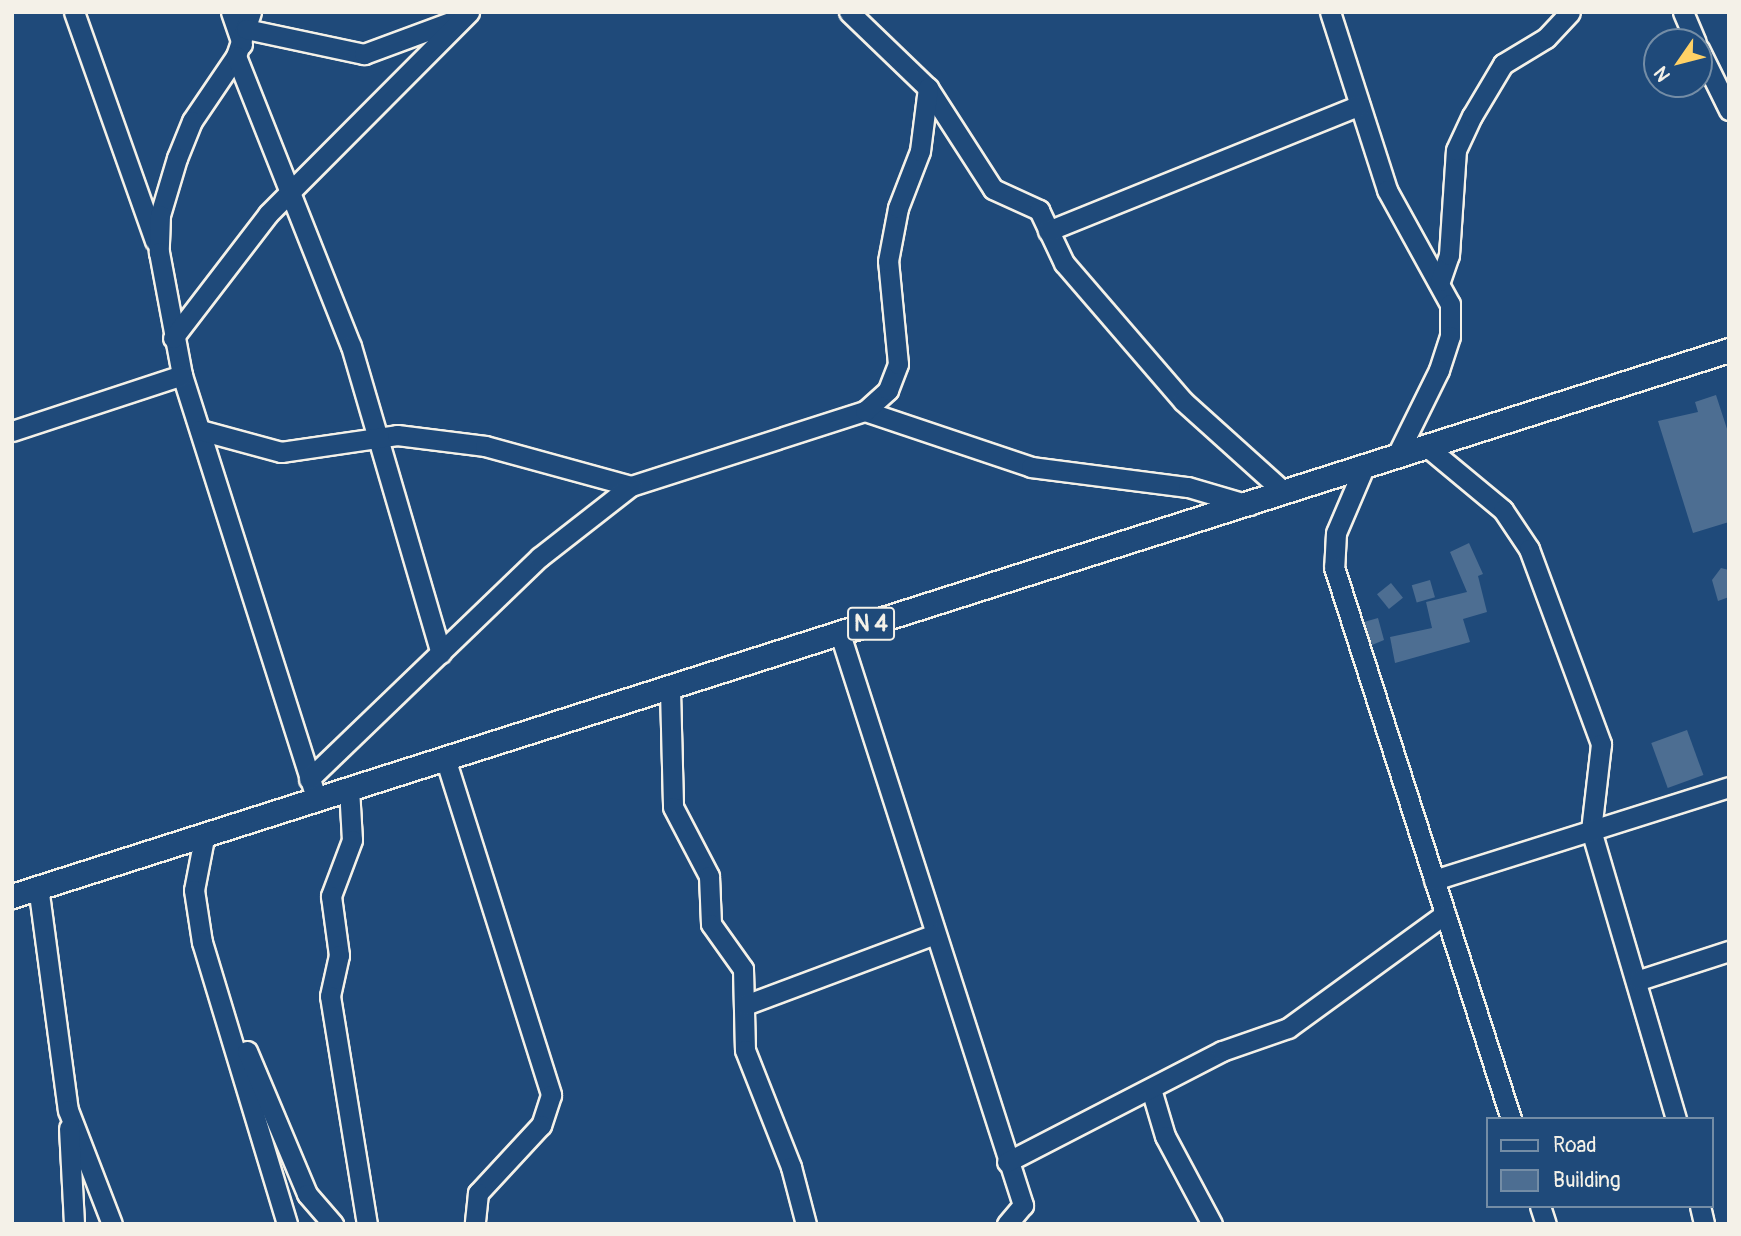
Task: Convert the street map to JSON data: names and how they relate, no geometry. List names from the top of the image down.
{
  "streets": {
    "main road": ["N 4"]
  },
  "legend": ["Road", "Building"],
  "north": "bottom left"
}
